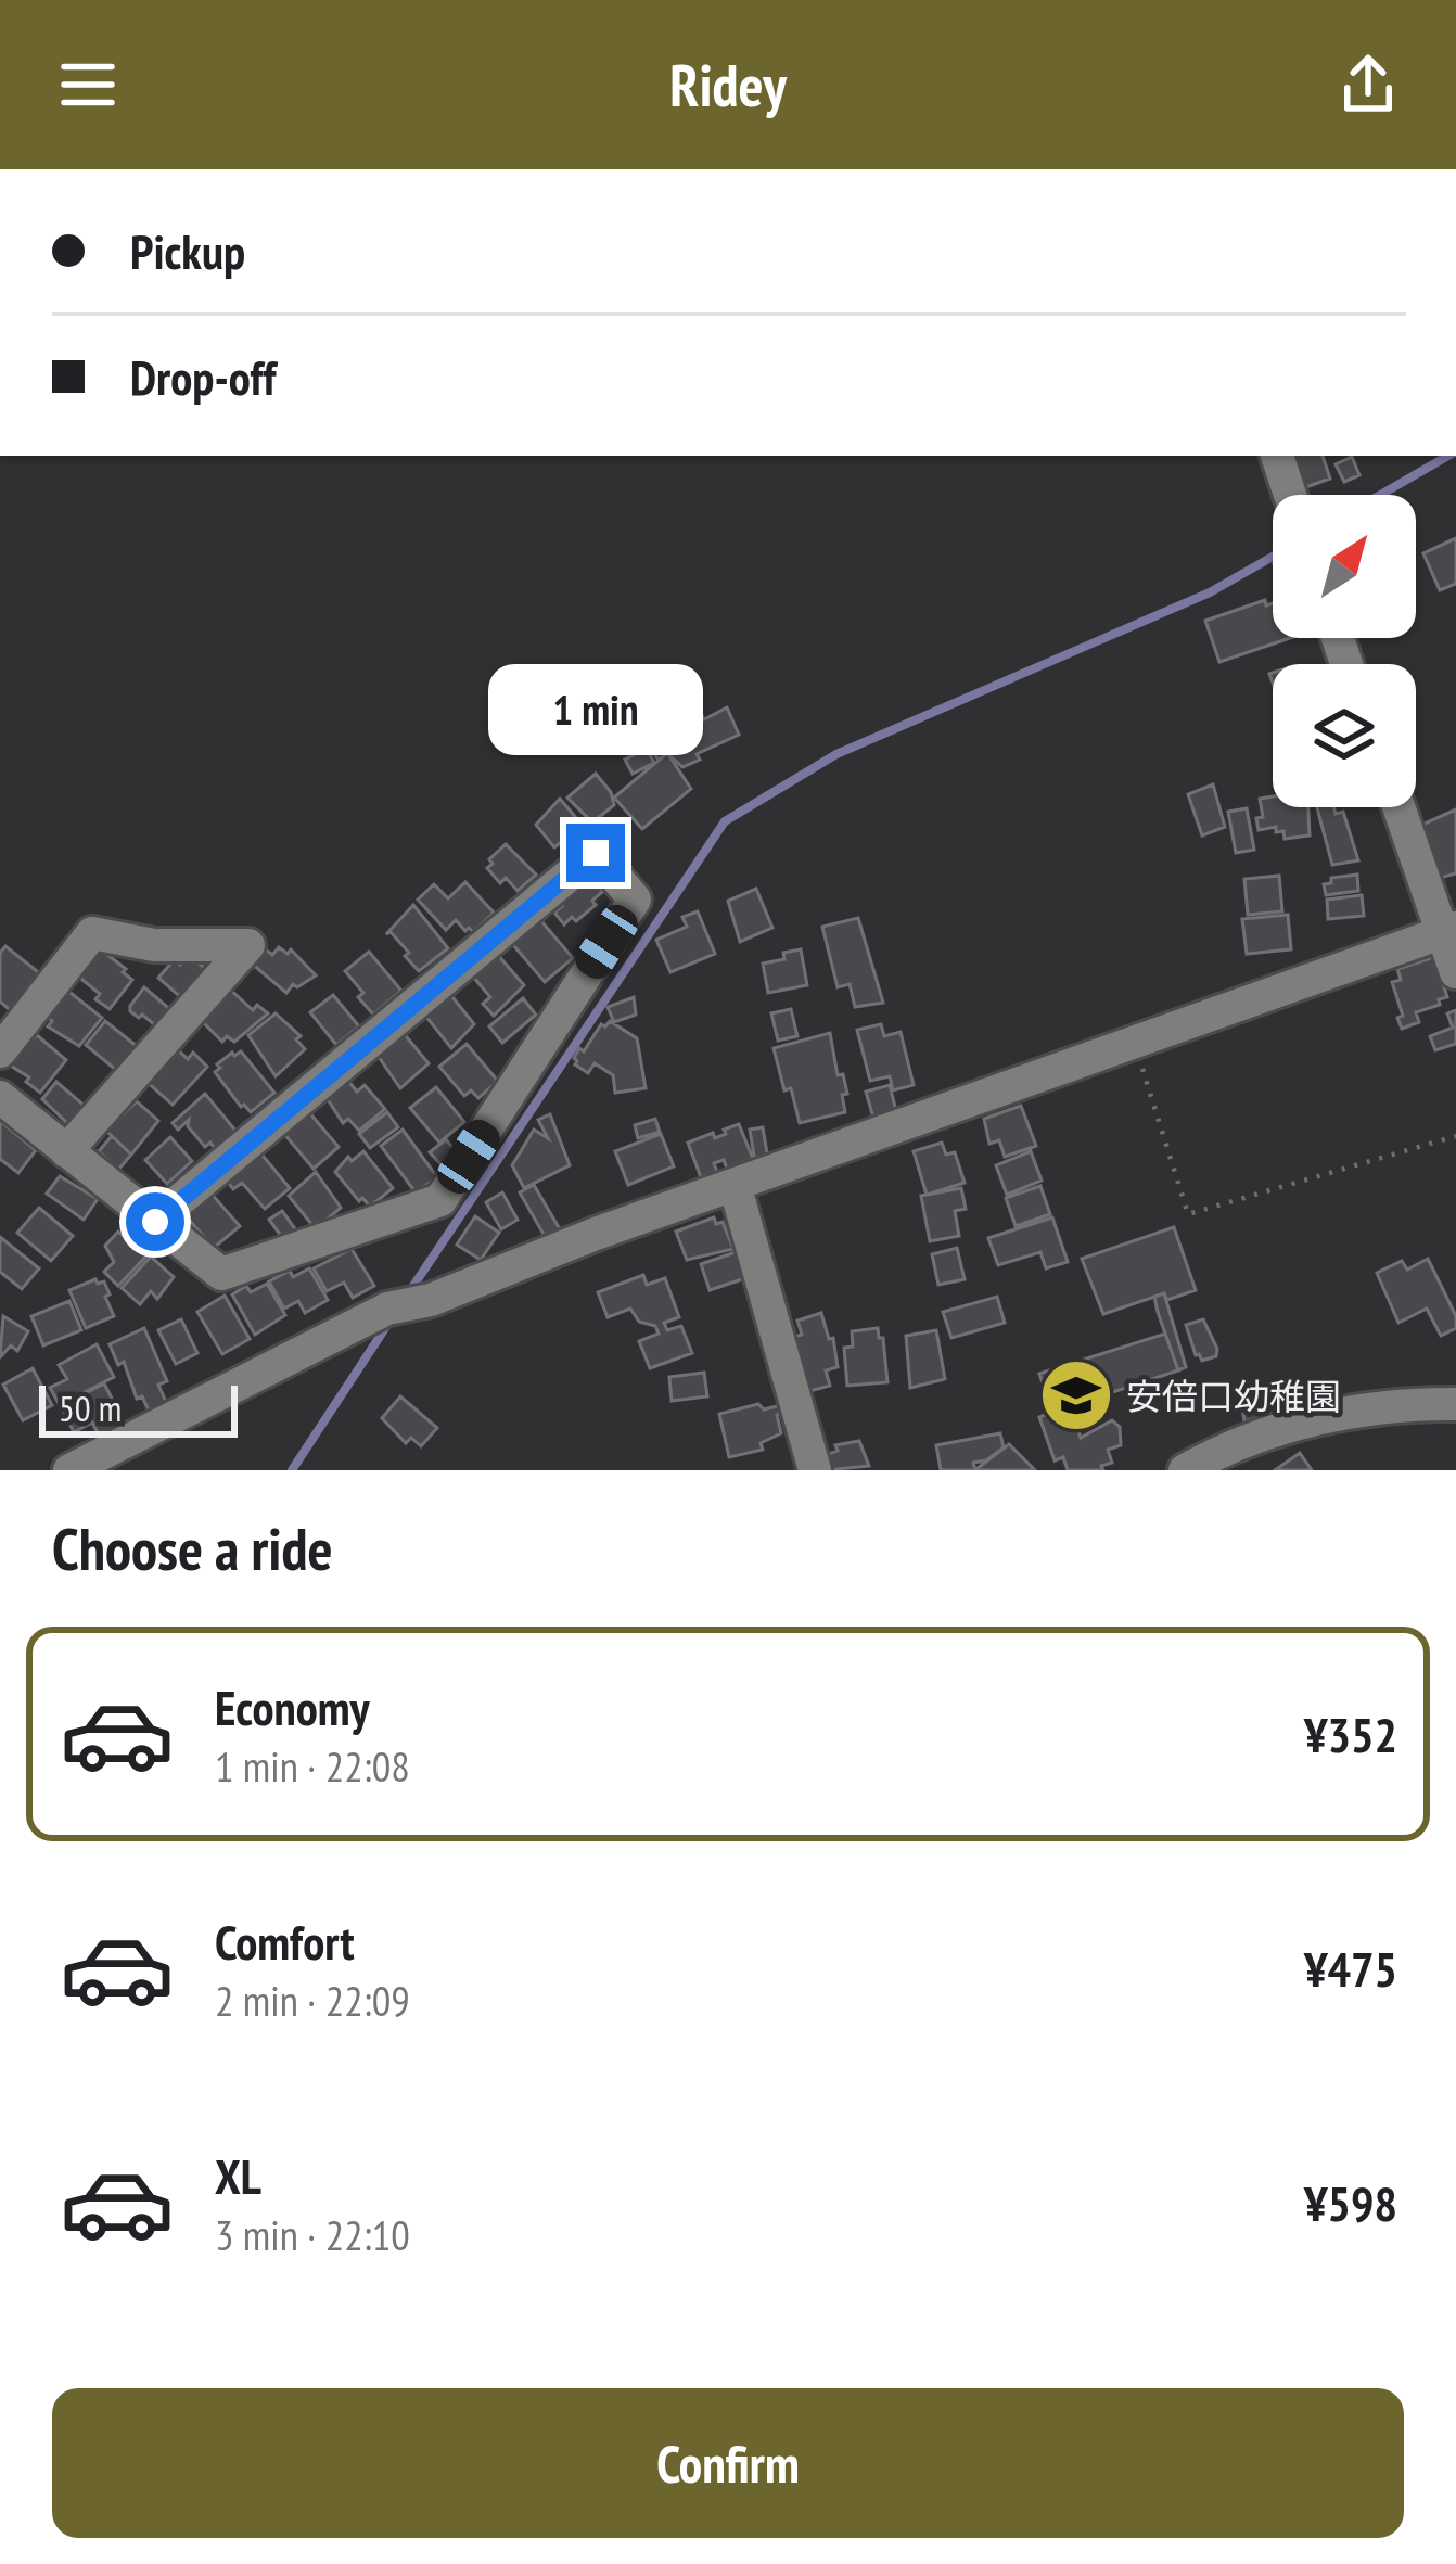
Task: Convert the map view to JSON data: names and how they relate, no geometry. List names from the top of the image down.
{
  "places": {
    "school or university": ["安倍口幼稚園"]
  },
  "scale_bar": "50 m",
  "north": "top right",
  "page": {
    "header": "Ridey",
    "banner": ["Pickup", "Drop-off"],
    "bubble": "1 min",
    "scale": "50 m",
    "heading": "Choose a ride",
    "list": [
      {
        "name": "Economy",
        "note": "1 min · 22:08",
        "value": "¥352"
      },
      {
        "name": "Comfort",
        "note": "2 min · 22:09",
        "value": "¥475"
      },
      {
        "name": "XL",
        "note": "3 min · 22:10",
        "value": "¥598"
      }
    ],
    "buttons": "Confirm"
  }
}
